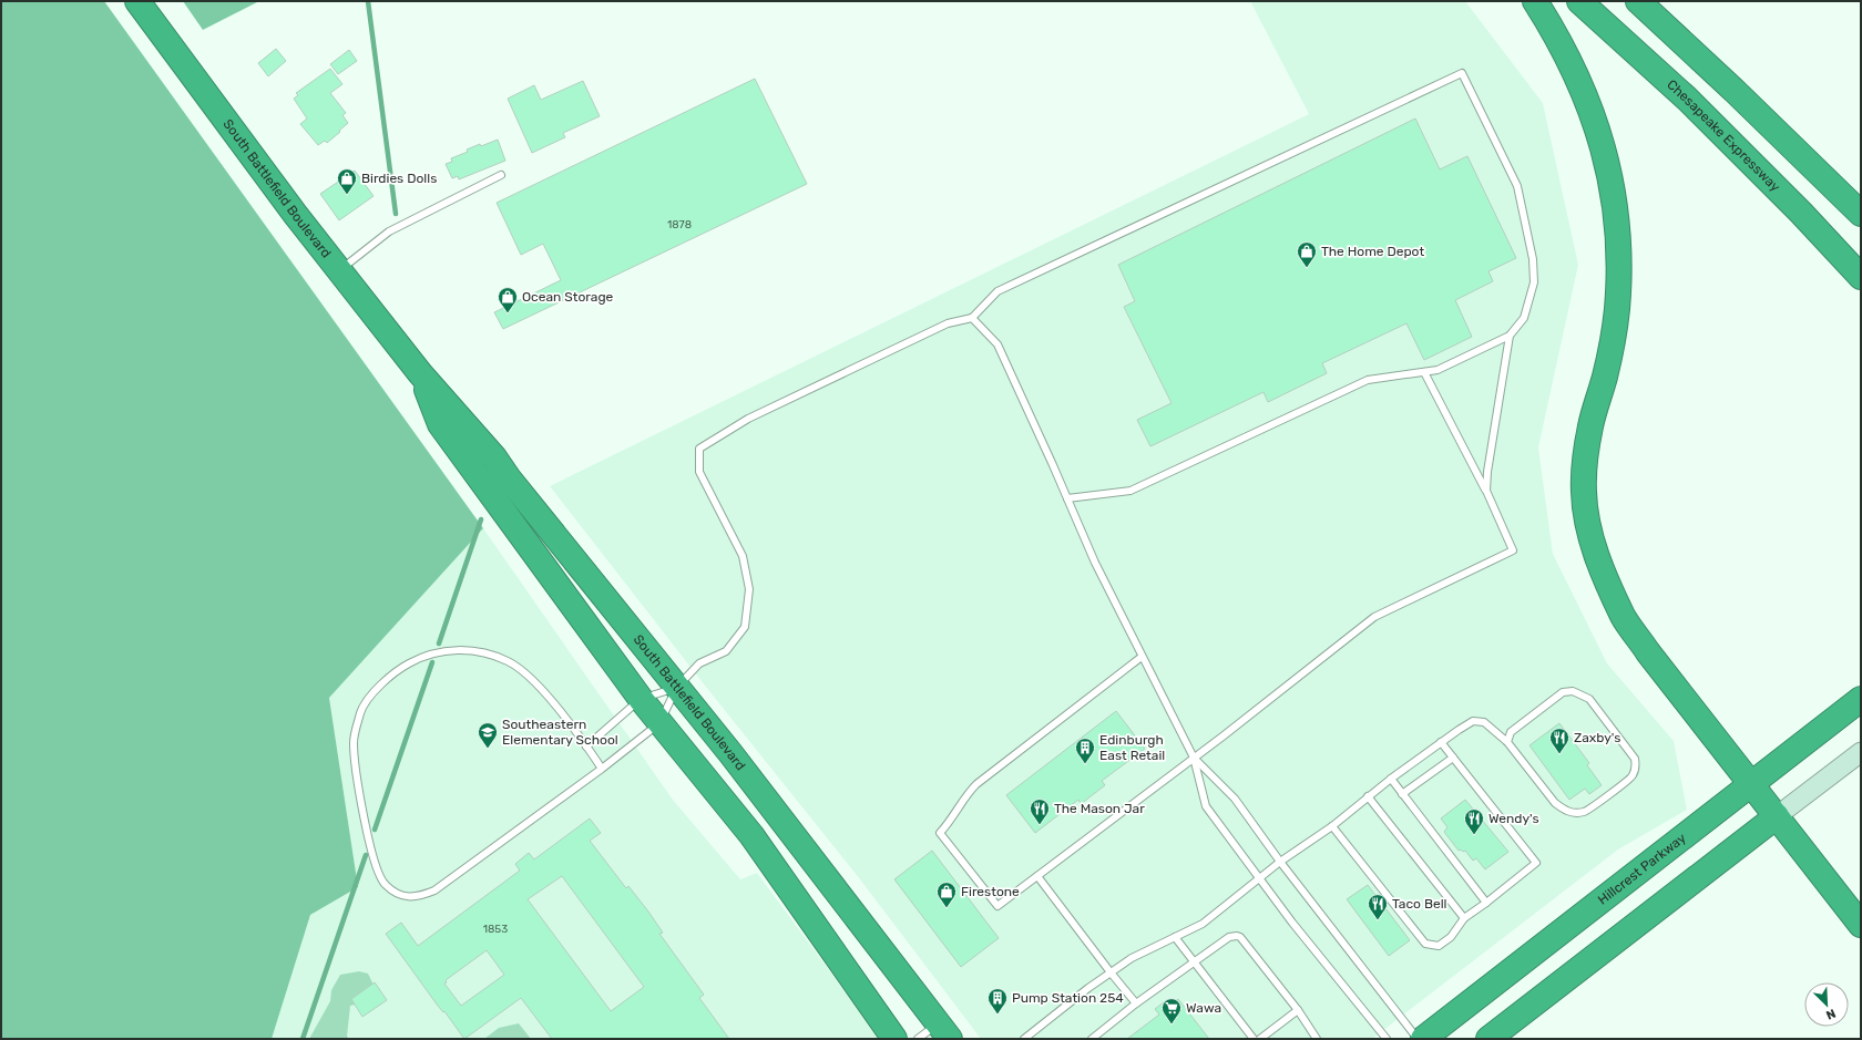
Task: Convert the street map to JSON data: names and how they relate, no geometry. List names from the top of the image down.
{
  "streets": {
    "highway": ["Chesapeake Expressway", "South Battlefield Boulevard", "Hillcrest Parkway"]
  },
  "places": {
    "shop": [
      "Birdies Dolls",
      "The Home Depot",
      "Ocean Storage",
      "Firestone"
    ],
    "school or university": ["Southeastern Elementary School"],
    "restaurant": [
      "Zaxby's",
      "The Mason Jar",
      "Wendy's",
      "Taco Bell"
    ],
    "building": ["Edinburgh East Retail", "Pump Station 254"],
    "supermarket": ["Wawa"]
  },
  "house_numbers": ["1878", "1853"],
  "north": "bottom right"
}
